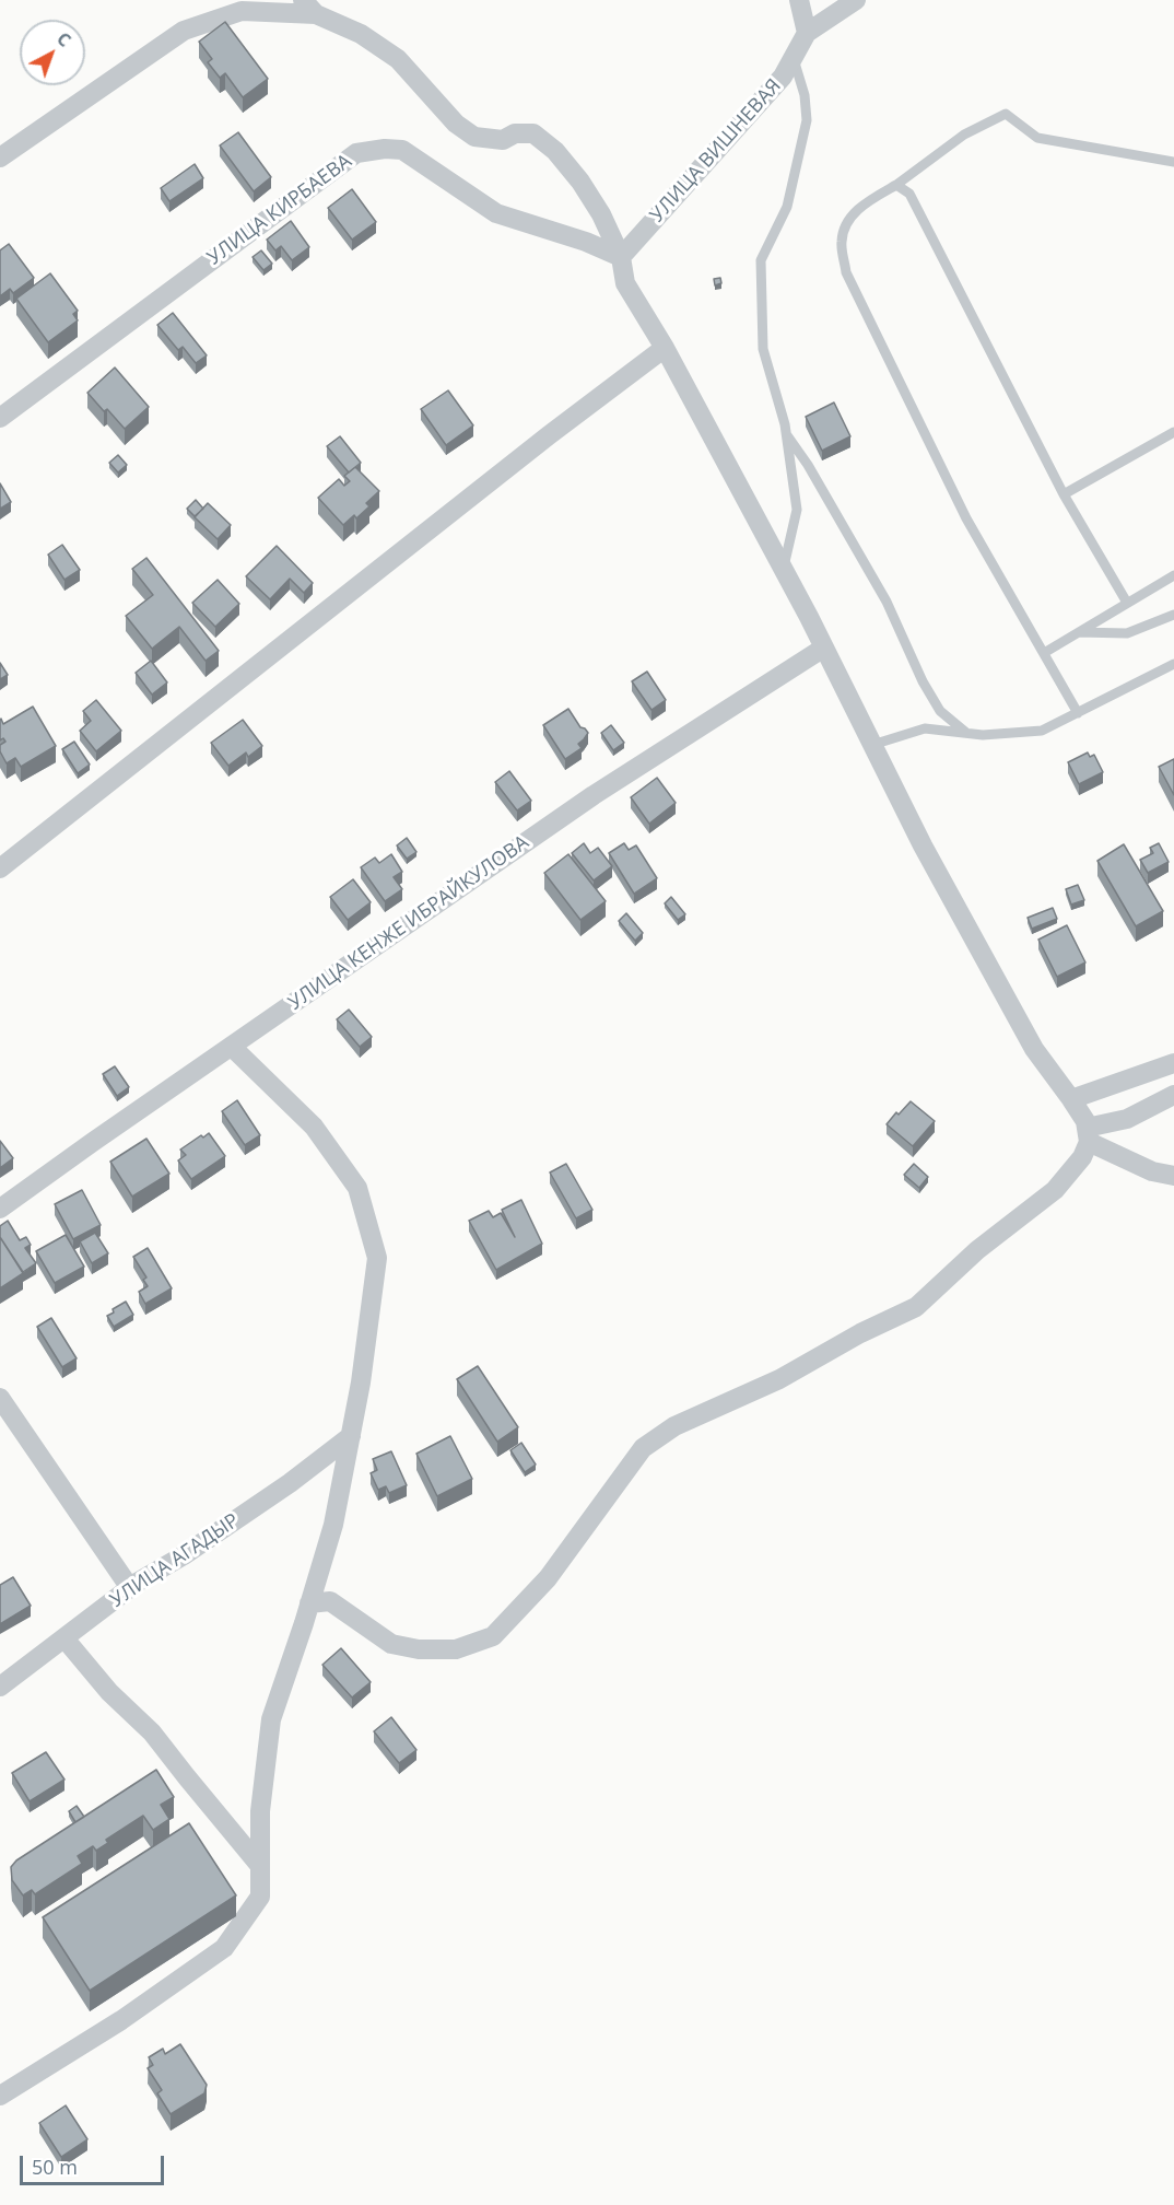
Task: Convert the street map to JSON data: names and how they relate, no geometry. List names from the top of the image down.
{
  "streets": {
    "street": [
      "УЛИЦА ВИШНЕВАЯ",
      "УЛИЦА КИРБАЕВА",
      "УЛИЦА КЕНЖЕ ИБРАЙКУЛОВА",
      "УЛИЦА АГАДЫР"
    ]
  },
  "crossings": [
    ["УЛИЦА ВИШНЕВАЯ", "УЛИЦА КИРБАЕВА"]
  ],
  "scale_bar": "50 m",
  "north": "top right"
}
